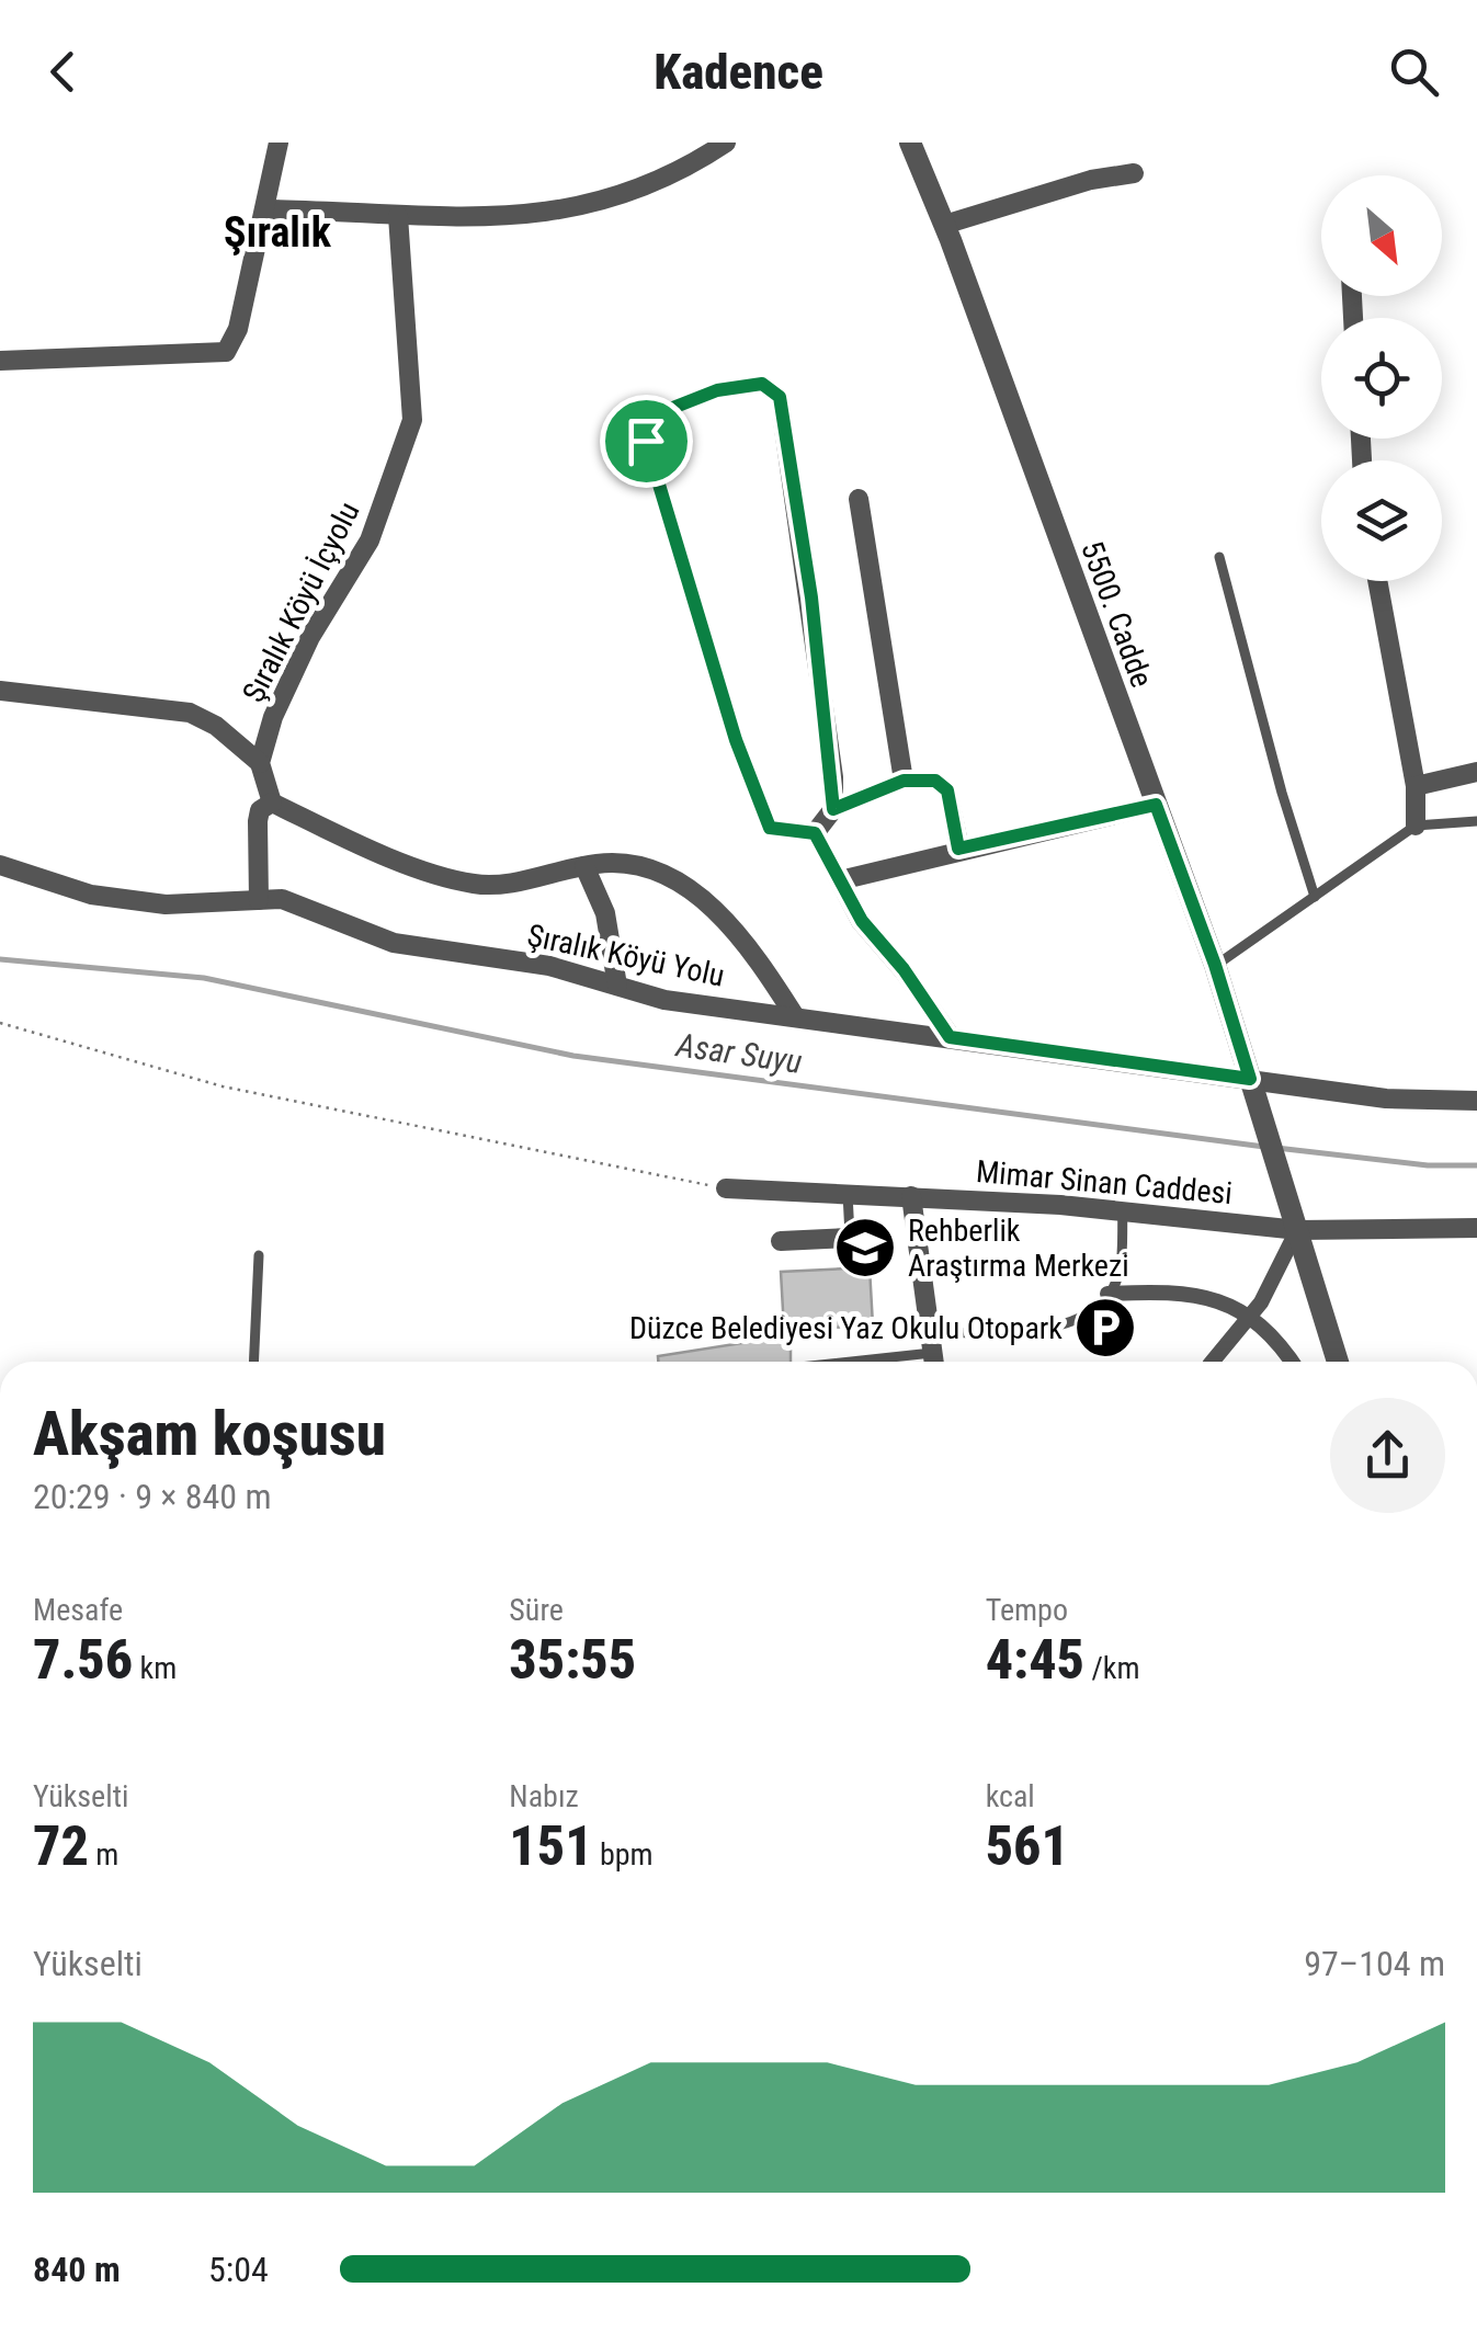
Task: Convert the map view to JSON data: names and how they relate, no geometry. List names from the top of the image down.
{
  "streets": {
    "street": [
      "Şıralık Köyü İçyolu",
      "5500. Cadde",
      "Şıralık Köyü Yolu",
      "Mimar Sinan Caddesi"
    ]
  },
  "crossings": [
    ["5500. Cadde", "Şıralık Köyü Yolu"],
    ["5500. Cadde", "Mimar Sinan Caddesi"]
  ],
  "districts": ["Şıralık"],
  "water": ["Asar Suyu"],
  "places": {
    "school or university": ["Rehberlik Araştırma Merkezi"],
    "parking": ["Düzce Belediyesi Yaz Okulu Otopark"]
  },
  "north": "bottom right",
  "page": {
    "header": "Kadence",
    "heading": ["Akşam koşusu", "20:29 · 9 × 840 m"],
    "stats": [
      ["Mesafe", "7.56 km"],
      ["Süre", "35:55"],
      ["Tempo", "4:45 /km"],
      ["Yükselti", "72 m"],
      ["Nabız", "151 bpm"],
      ["kcal", "561"]
    ],
    "chart": ["Yükselti", "97–104 m"],
    "list": [
      {
        "name": "840 m",
        "note": "5:04"
      }
    ]
  }
}
